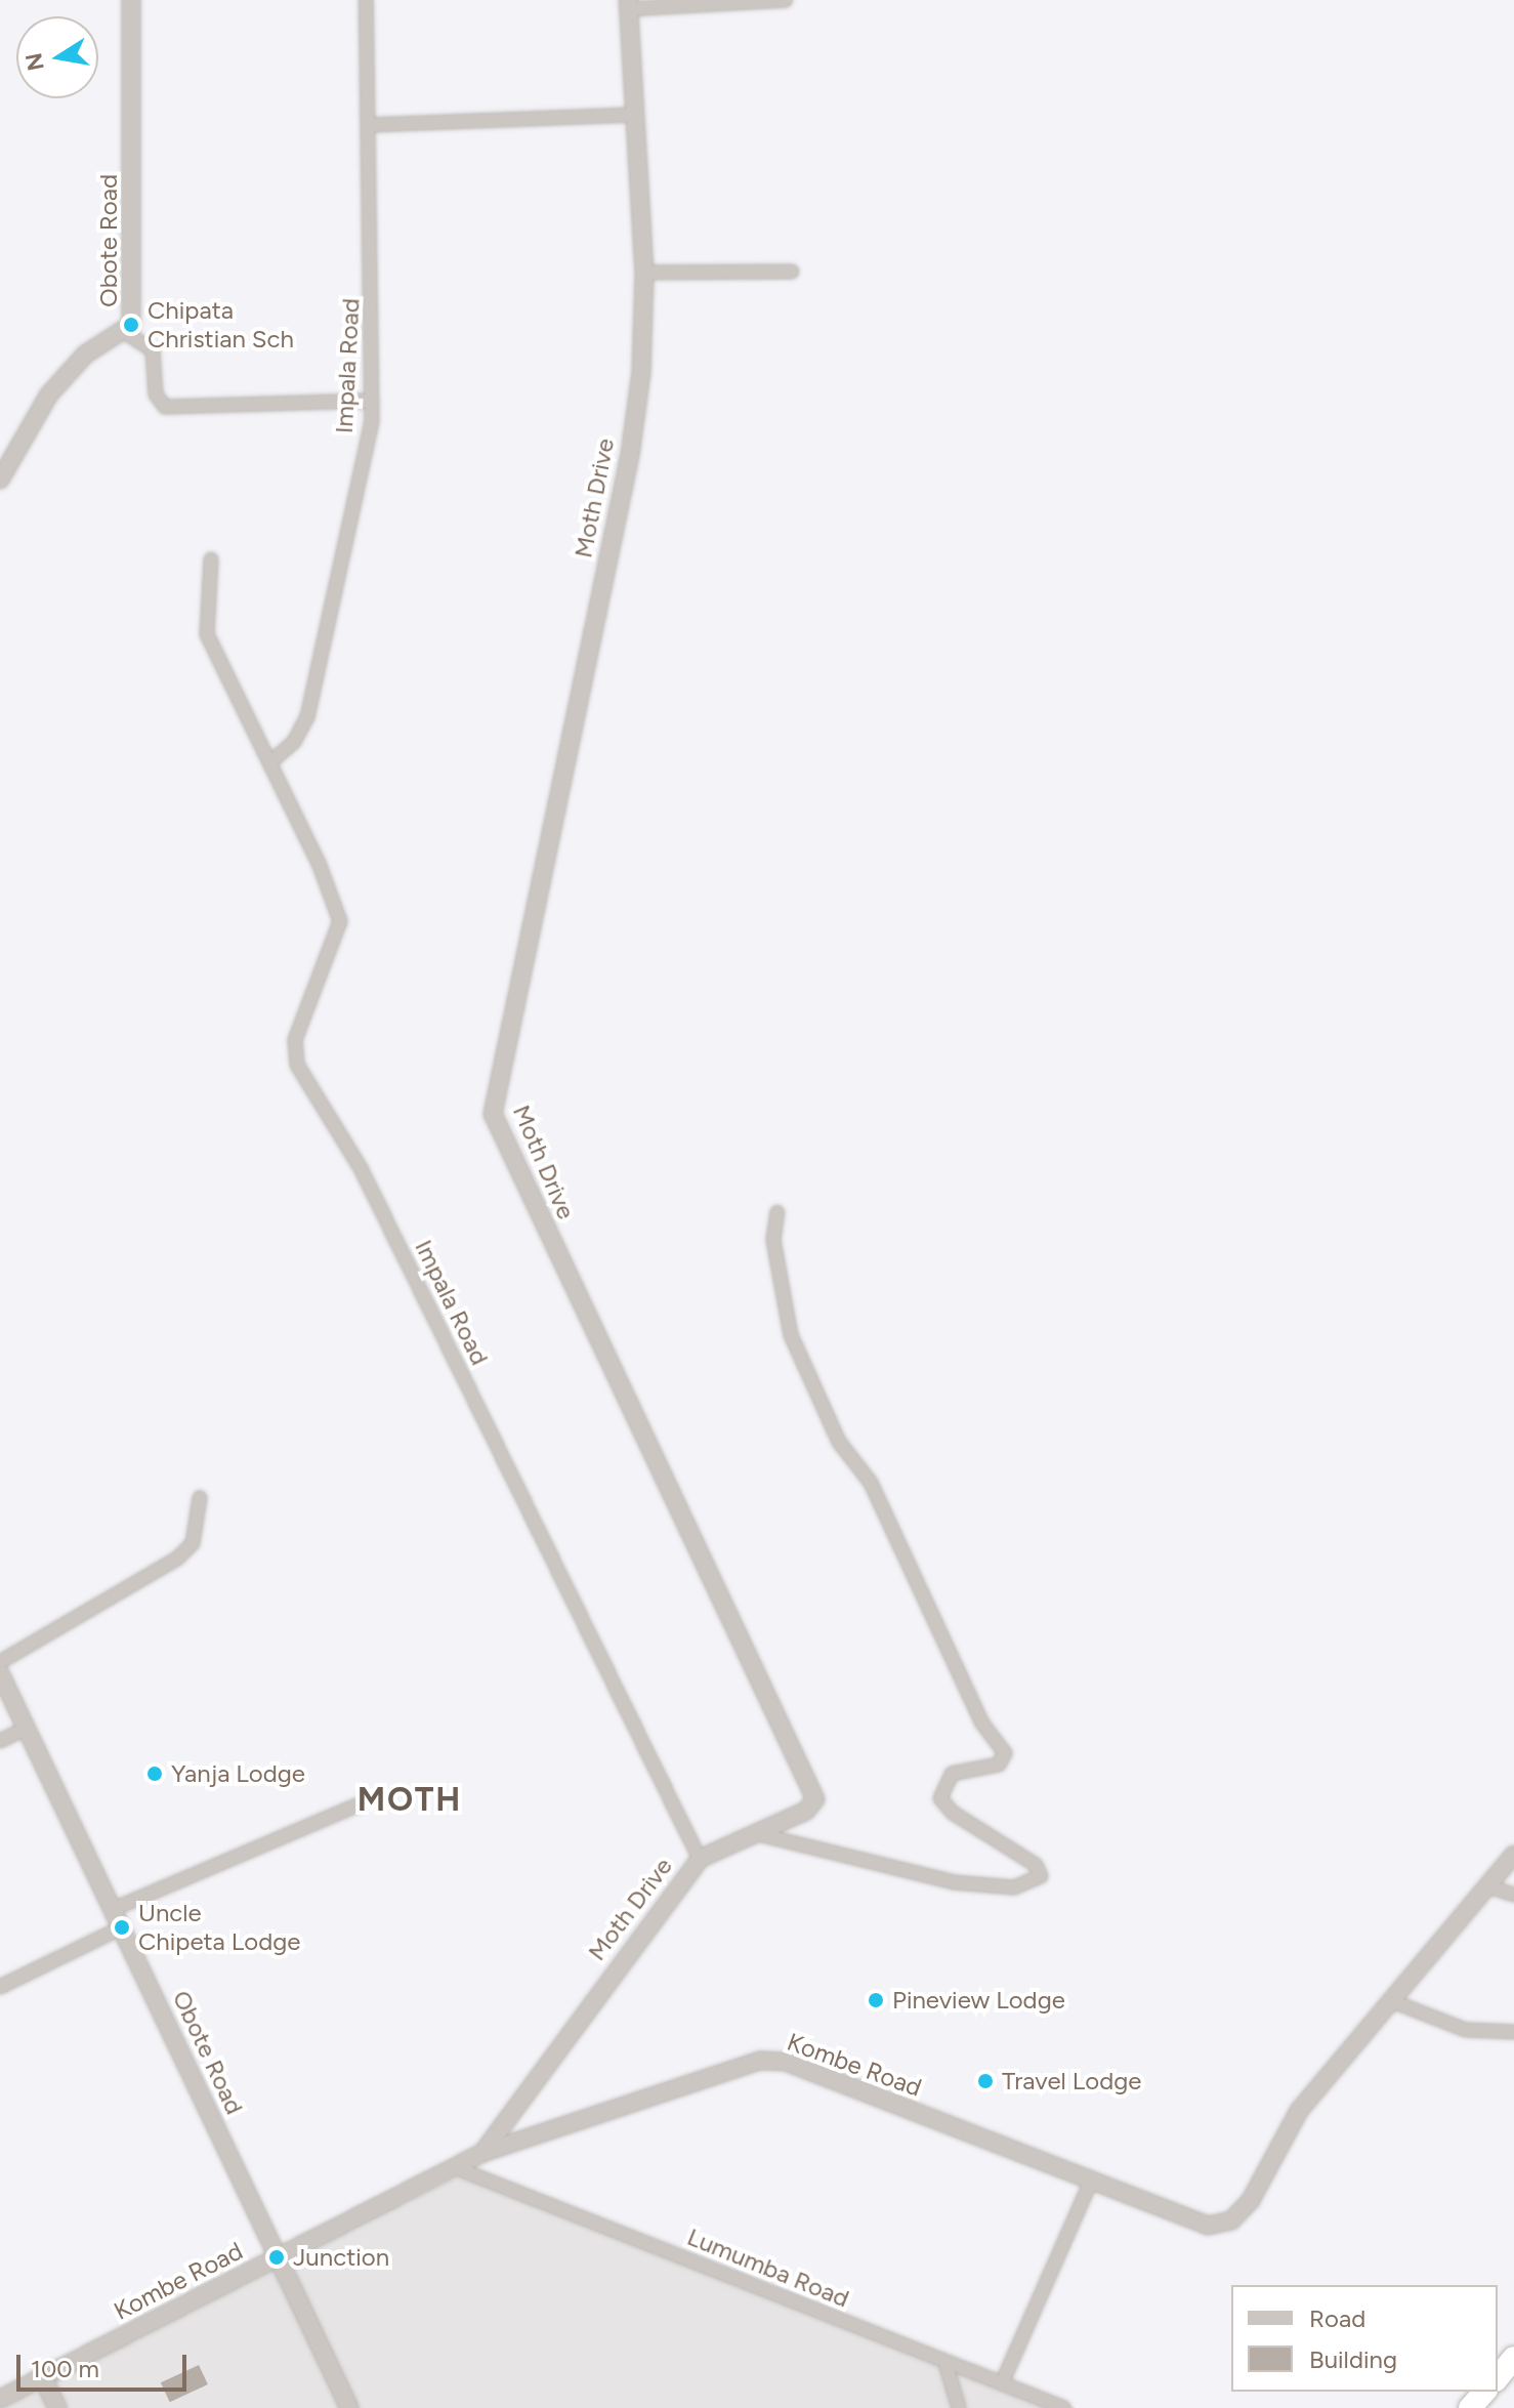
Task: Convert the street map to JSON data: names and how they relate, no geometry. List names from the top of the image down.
{
  "streets": {
    "street": [
      "Obote Road",
      "Impala Road",
      "Moth Drive",
      "Kombe Road",
      "Lumumba Road"
    ]
  },
  "crossings": [
    ["Obote Road", "Kombe Road"],
    ["Impala Road", "Moth Drive"],
    ["Moth Drive", "Kombe Road"],
    ["Kombe Road", "Lumumba Road"]
  ],
  "districts": ["MOTH"],
  "places": [
    "Chipata Christian Sch",
    "Yanja Lodge",
    "Uncle Chipeta Lodge",
    "Pineview Lodge",
    "Travel Lodge",
    "Junction"
  ],
  "legend": ["Road", "Building"],
  "scale_bar": "100 m",
  "north": "left"
}
